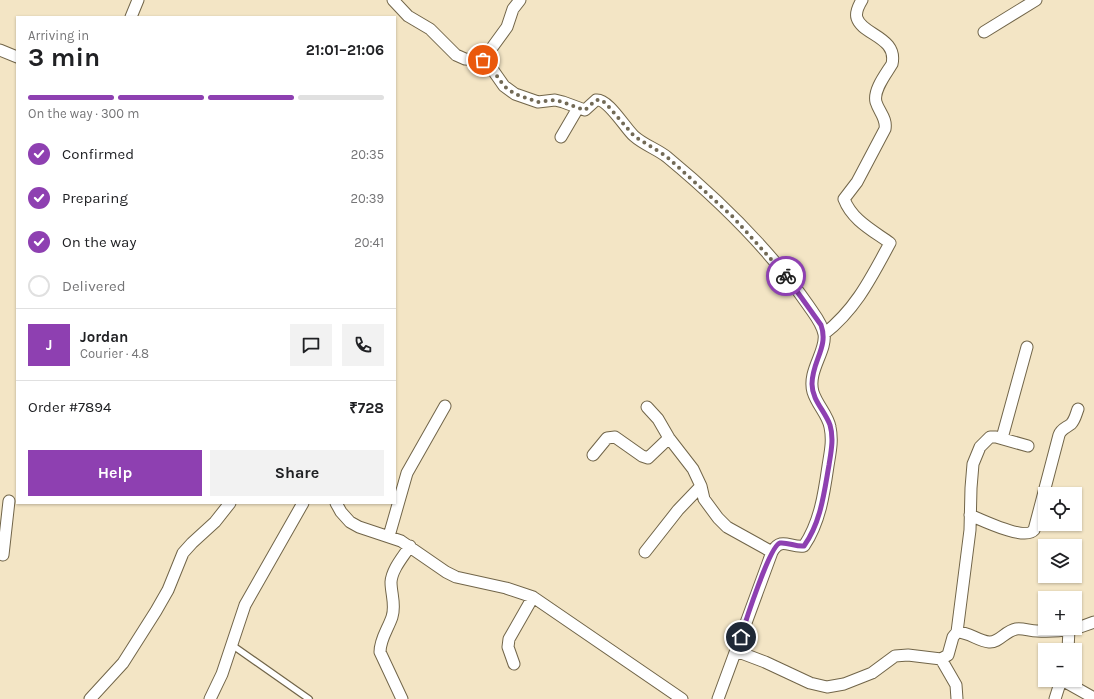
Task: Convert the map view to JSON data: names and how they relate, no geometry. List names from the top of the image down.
{
  "page": {
    "heading": ["3 min", "Arriving in", "21:01–21:06"],
    "panel": [
      "Jordan",
      "Courier · 4.8",
      "Order #7894",
      "₹728"
    ],
    "bar": "On the way · 300 m",
    "list": [
      ["Confirmed", "20:35"],
      ["Preparing", "20:39"],
      ["On the way", "20:41"],
      "Delivered"
    ],
    "round": "J",
    "buttons": ["Help", "Share"],
    "map_buttons": ["+", "−"]
  }
}
